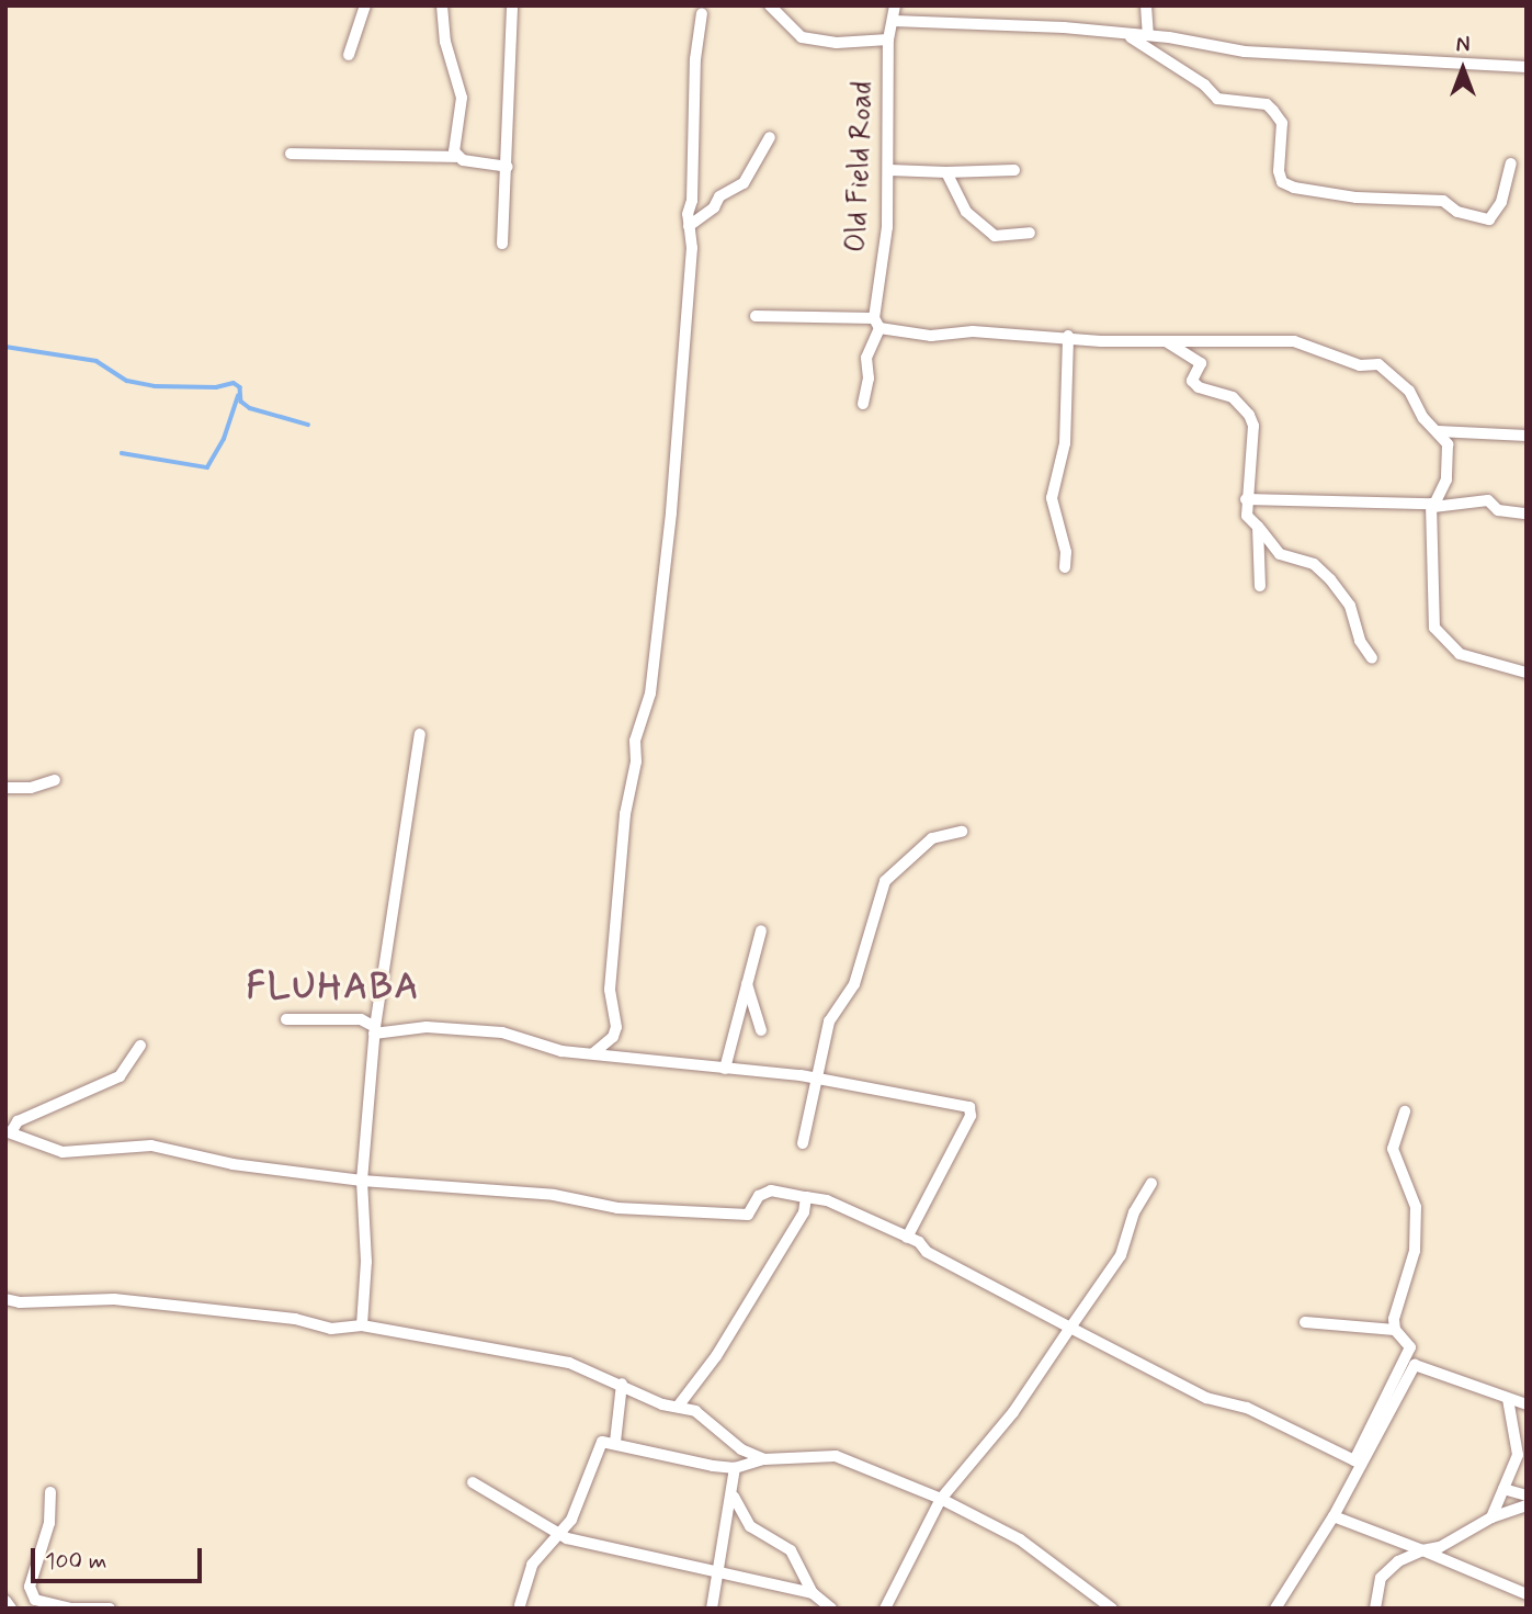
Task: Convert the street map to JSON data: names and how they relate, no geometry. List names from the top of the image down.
{
  "streets": {
    "street": ["Old Field Road"]
  },
  "districts": ["FLUHABA"],
  "scale_bar": "100 m",
  "north": "top"
}
